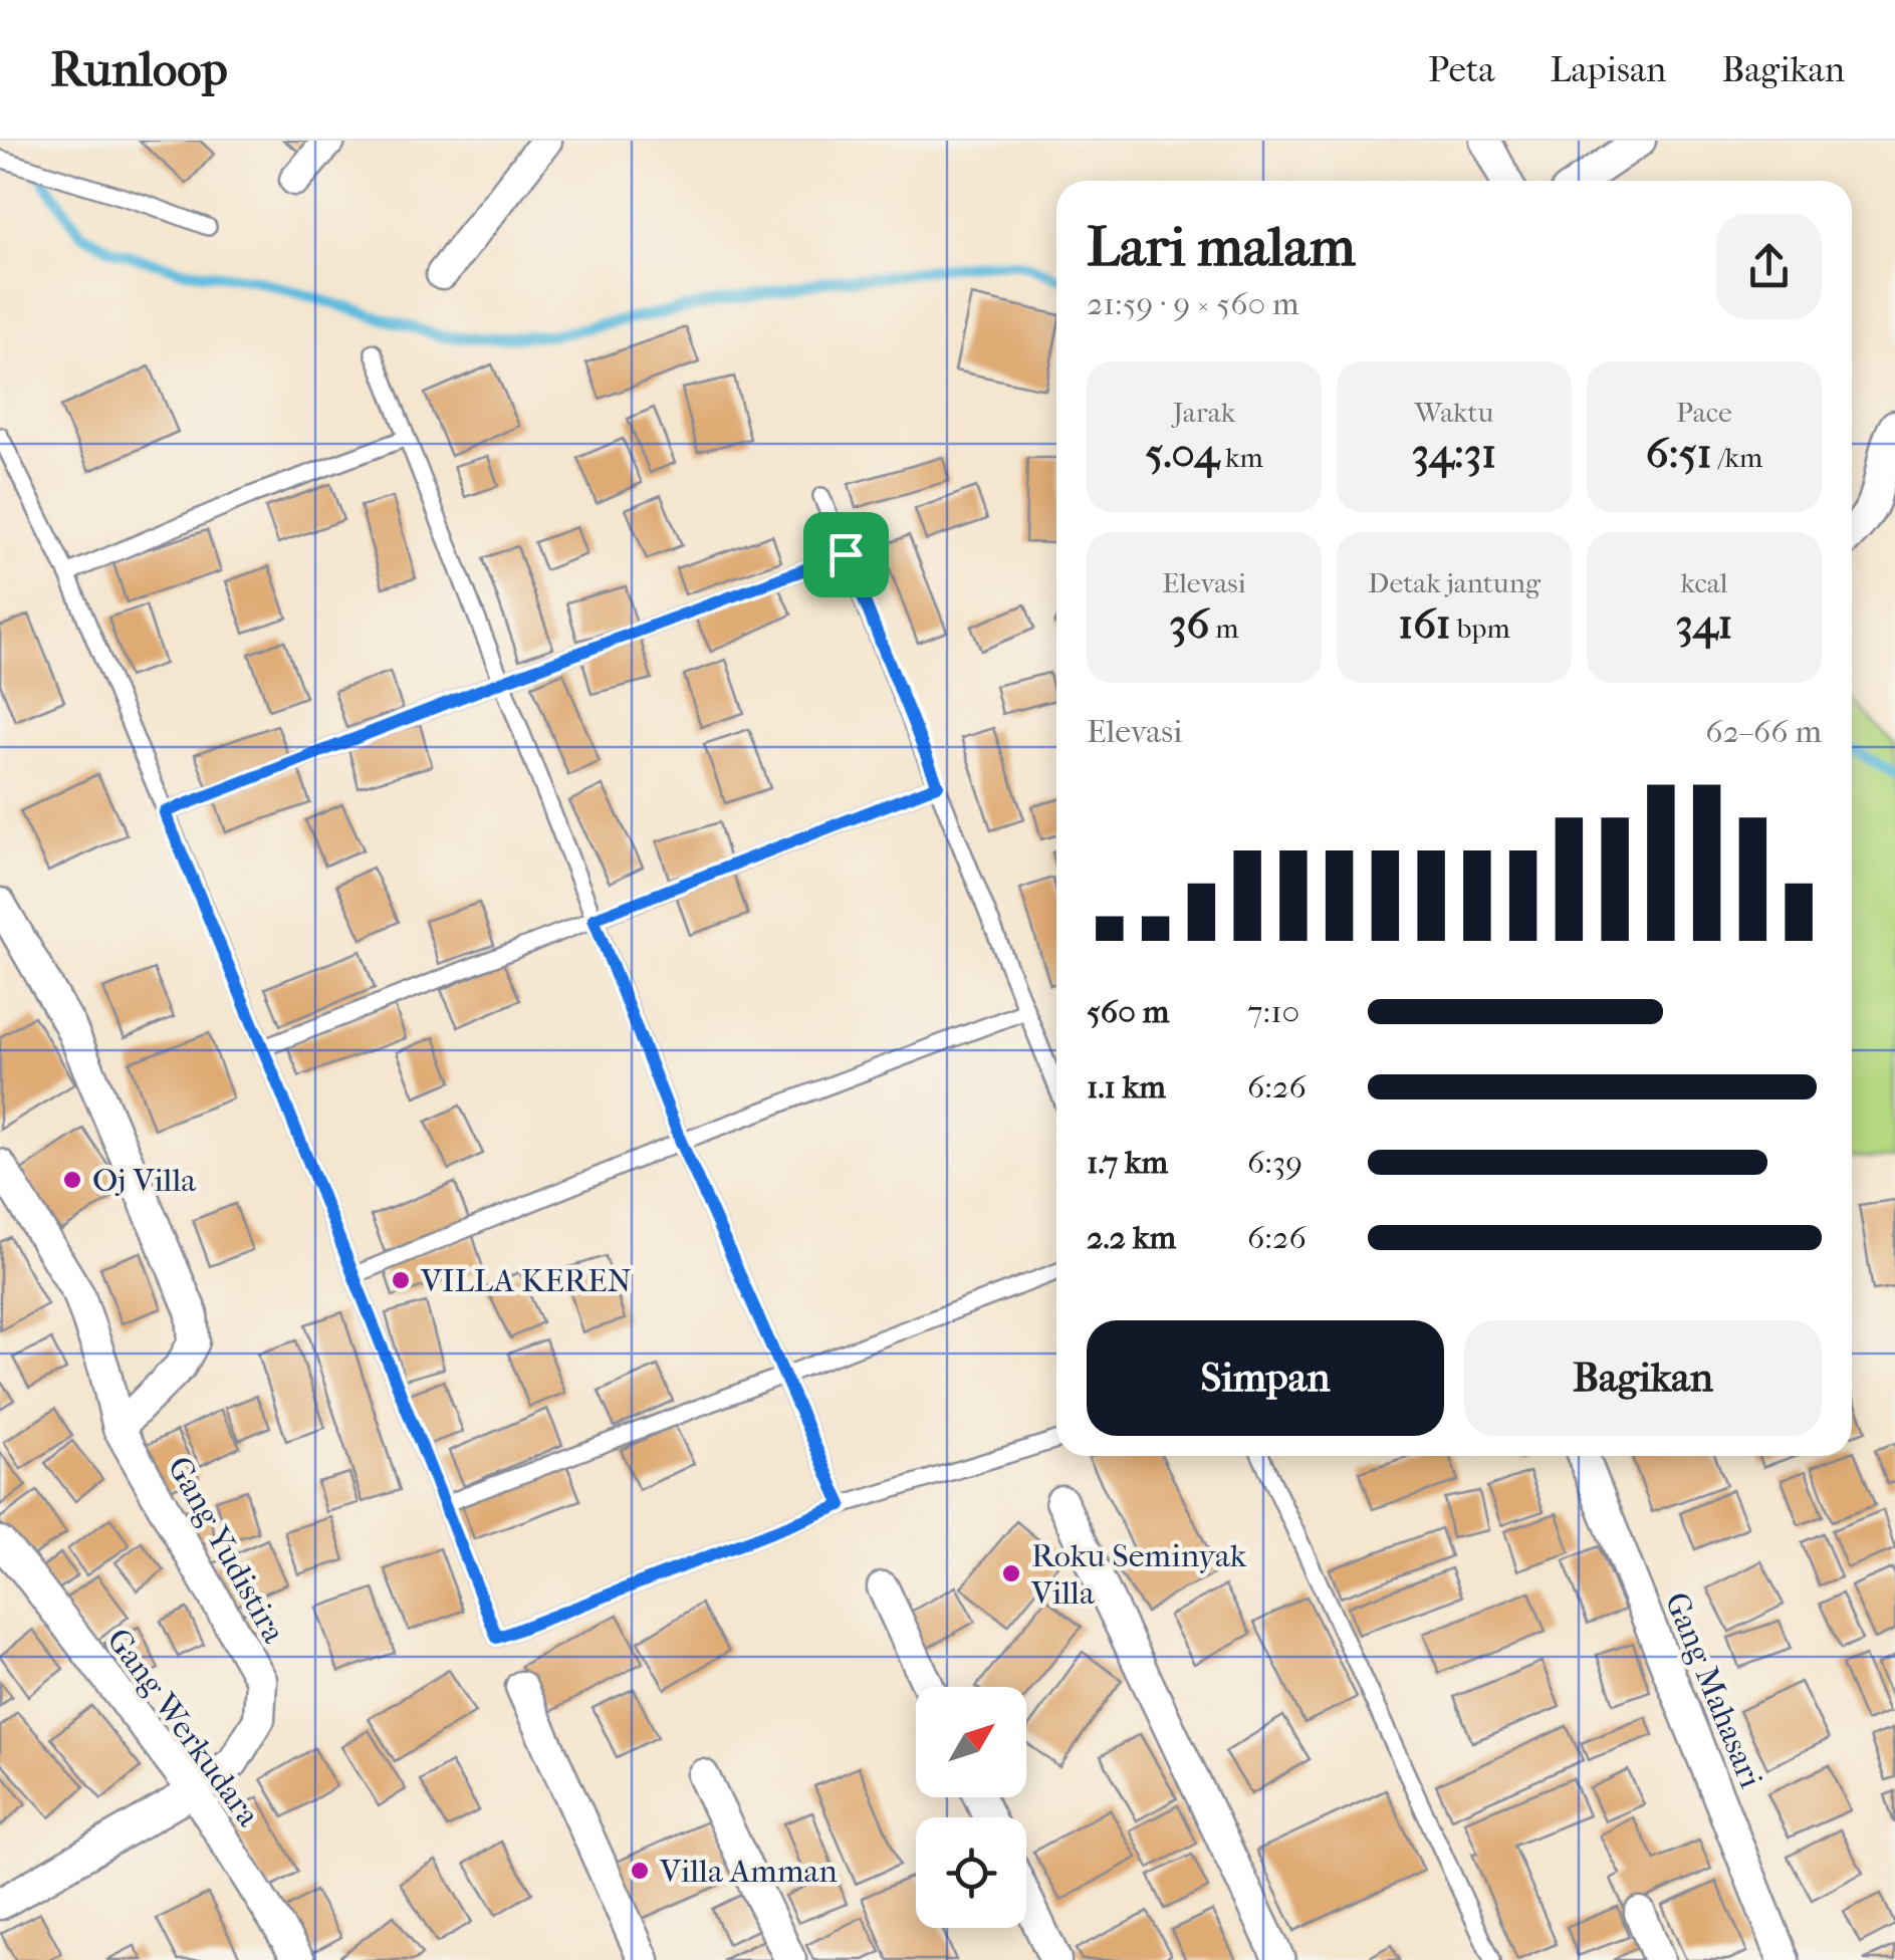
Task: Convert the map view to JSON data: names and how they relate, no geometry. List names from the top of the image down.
{
  "streets": {
    "street": ["Gang Yudistira", "Gang Mahasari", "Gang Werkudara"]
  },
  "crossings": [
    ["Gang Yudistira", "Gang Werkudara"]
  ],
  "places": [
    "Oj Villa",
    "VILLA KEREN",
    "Roku Seminyak Villa",
    "Villa Amman"
  ],
  "north": "top right",
  "page": {
    "header": "Runloop",
    "nav": ["Peta", "Lapisan", "Bagikan"],
    "heading": ["Lari malam", "21:59 · 9 × 560 m"],
    "stats": [
      ["Jarak", "5.04 km"],
      ["Waktu", "34:31"],
      ["Pace", "6:51 /km"],
      ["Elevasi", "36 m"],
      ["Detak jantung", "161 bpm"],
      ["kcal", "341"]
    ],
    "chart": ["Elevasi", "62–66 m"],
    "list": [
      {
        "name": "560 m",
        "note": "7:10"
      },
      {
        "name": "1.1 km",
        "note": "6:26"
      },
      {
        "name": "1.7 km",
        "note": "6:39"
      },
      {
        "name": "2.2 km",
        "note": "6:26"
      }
    ],
    "buttons": ["Simpan", "Bagikan"]
  }
}
